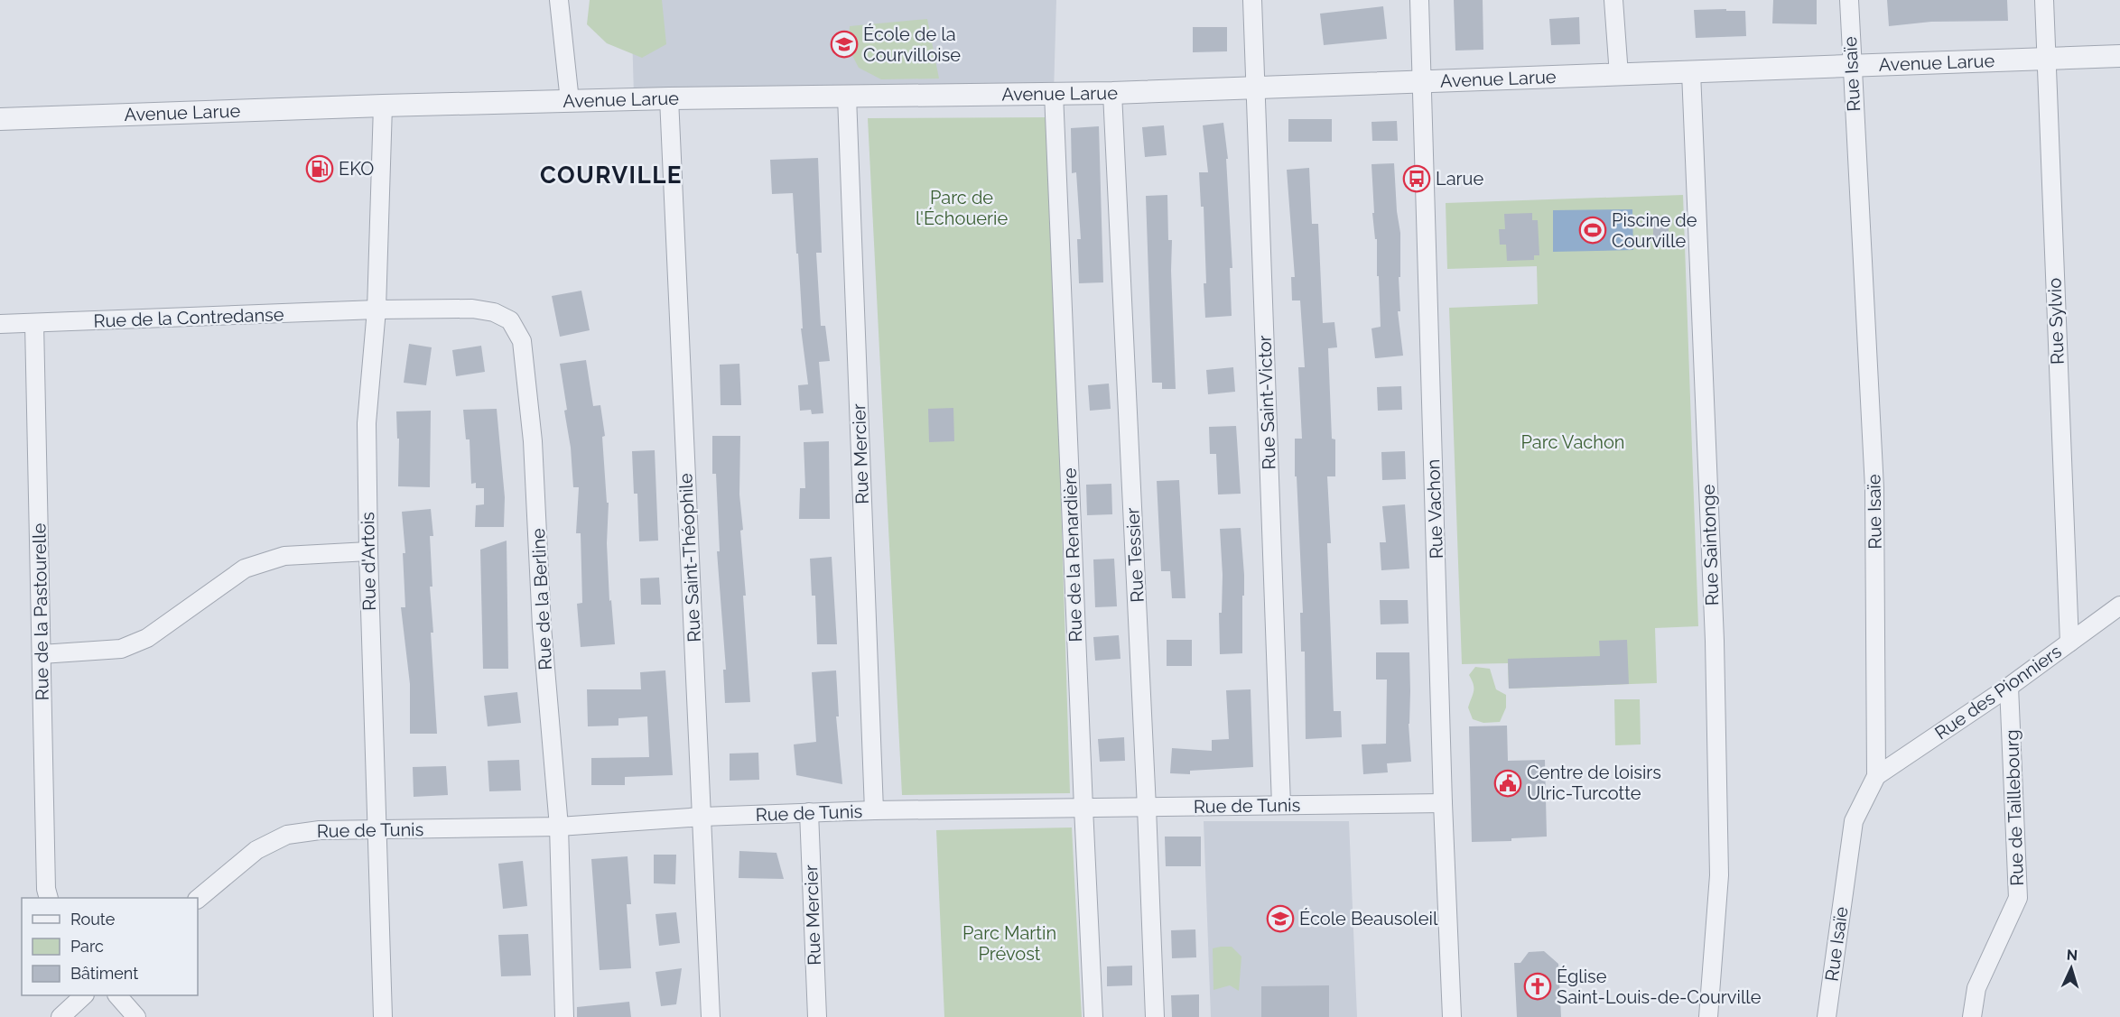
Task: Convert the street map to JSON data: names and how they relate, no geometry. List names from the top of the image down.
{
  "streets": {
    "street": [
      "Avenue Larue",
      "Rue Isaïe",
      "Rue de la Contredanse",
      "Rue Sylvio",
      "Rue Saint-Victor",
      "Rue Mercier",
      "Rue Vachon",
      "Rue Saintonge",
      "Rue de la Renardière",
      "Rue Tessier",
      "Rue Saint-Théophile",
      "Rue d'Artois",
      "Rue de la Berline",
      "Rue de la Pastourelle",
      "Rue des Pionniers",
      "Rue de Tunis",
      "Rue de Taillebourg"
    ]
  },
  "crossings": [
    ["Avenue Larue", "Rue Isaïe"],
    ["Avenue Larue", "Rue Sylvio"],
    ["Avenue Larue", "Rue Saint-Victor"],
    ["Avenue Larue", "Rue Mercier"],
    ["Avenue Larue", "Rue Vachon"],
    ["Avenue Larue", "Rue Saintonge"],
    ["Avenue Larue", "Rue de la Renardière"],
    ["Avenue Larue", "Rue Tessier"],
    ["Avenue Larue", "Rue Saint-Théophile"],
    ["Avenue Larue", "Rue d'Artois"],
    ["Rue Isaïe", "Rue des Pionniers"],
    ["Rue de la Contredanse", "Rue d'Artois"],
    ["Rue de la Contredanse", "Rue de la Berline"],
    ["Rue de la Contredanse", "Rue de la Pastourelle"],
    ["Rue Sylvio", "Rue des Pionniers"],
    ["Rue Saint-Victor", "Rue de Tunis"],
    ["Rue Mercier", "Rue de Tunis"],
    ["Rue Vachon", "Rue de Tunis"],
    ["Rue de la Renardière", "Rue de Tunis"],
    ["Rue Tessier", "Rue de Tunis"],
    ["Rue Saint-Théophile", "Rue de Tunis"],
    ["Rue d'Artois", "Rue de la Berline"],
    ["Rue d'Artois", "Rue de Tunis"],
    ["Rue de la Berline", "Rue de Tunis"],
    ["Rue des Pionniers", "Rue de Taillebourg"]
  ],
  "districts": ["COURVILLE"],
  "parks": ["Parc de l'Échouerie", "Parc Vachon", "Parc Martin Prévost"],
  "places": {
    "school or university": ["École de la Courvilloise", "École Beausoleil"],
    "fuel station": ["EKO"],
    "bus stop": ["Larue"],
    "sports": ["Piscine de Courville"],
    "public building": ["Centre de loisirs Ulric-Turcotte"],
    "church": ["Église Saint-Louis-de-Courville"]
  },
  "legend": ["Route", "Parc", "Bâtiment"],
  "north": "top"
}
